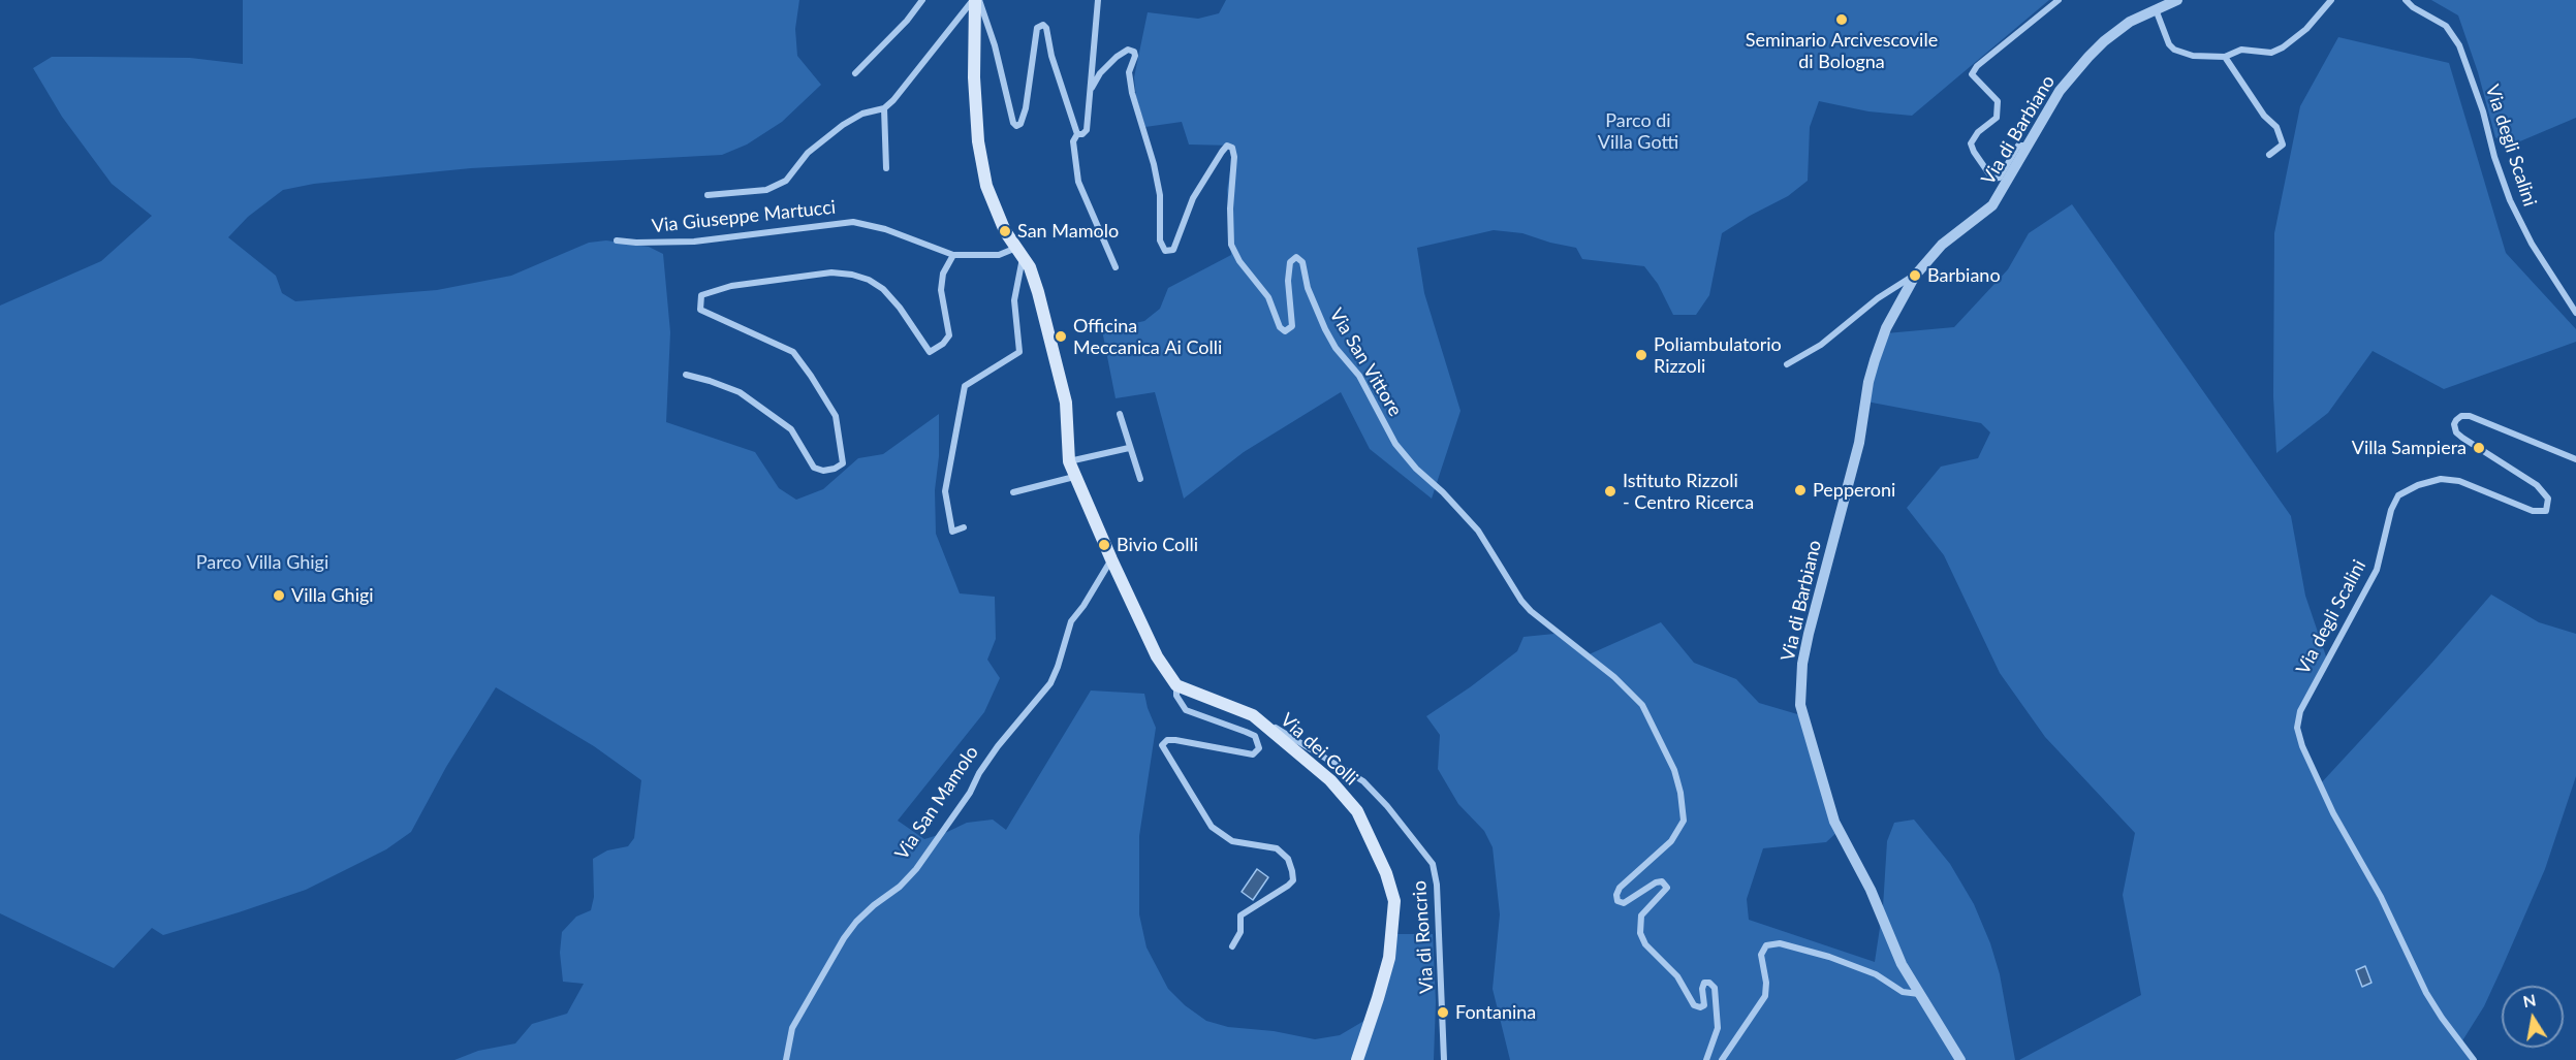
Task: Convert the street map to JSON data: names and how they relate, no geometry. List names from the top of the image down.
{
  "streets": {
    "main road": ["Via dei Colli"],
    "street": [
      "Via di Barbiano",
      "Via degli Scalini",
      "Via Giuseppe Martucci",
      "Via San Vittore",
      "Via San Mamolo",
      "Via di Roncrio"
    ]
  },
  "crossings": [
    ["Via dei Colli", "Via di Roncrio"]
  ],
  "parks": ["Parco di Villa Gotti", "Parco Villa Ghigi"],
  "places": [
    "Seminario Arcivescovile di Bologna",
    "San Mamolo",
    "Barbiano",
    "Officina Meccanica Ai Colli",
    "Poliambulatorio Rizzoli",
    "Villa Sampiera",
    "Pepperoni",
    "Istituto Rizzoli - Centro Ricerca",
    "Bivio Colli",
    "Villa Ghigi",
    "Fontanina"
  ],
  "north": "top"
}
